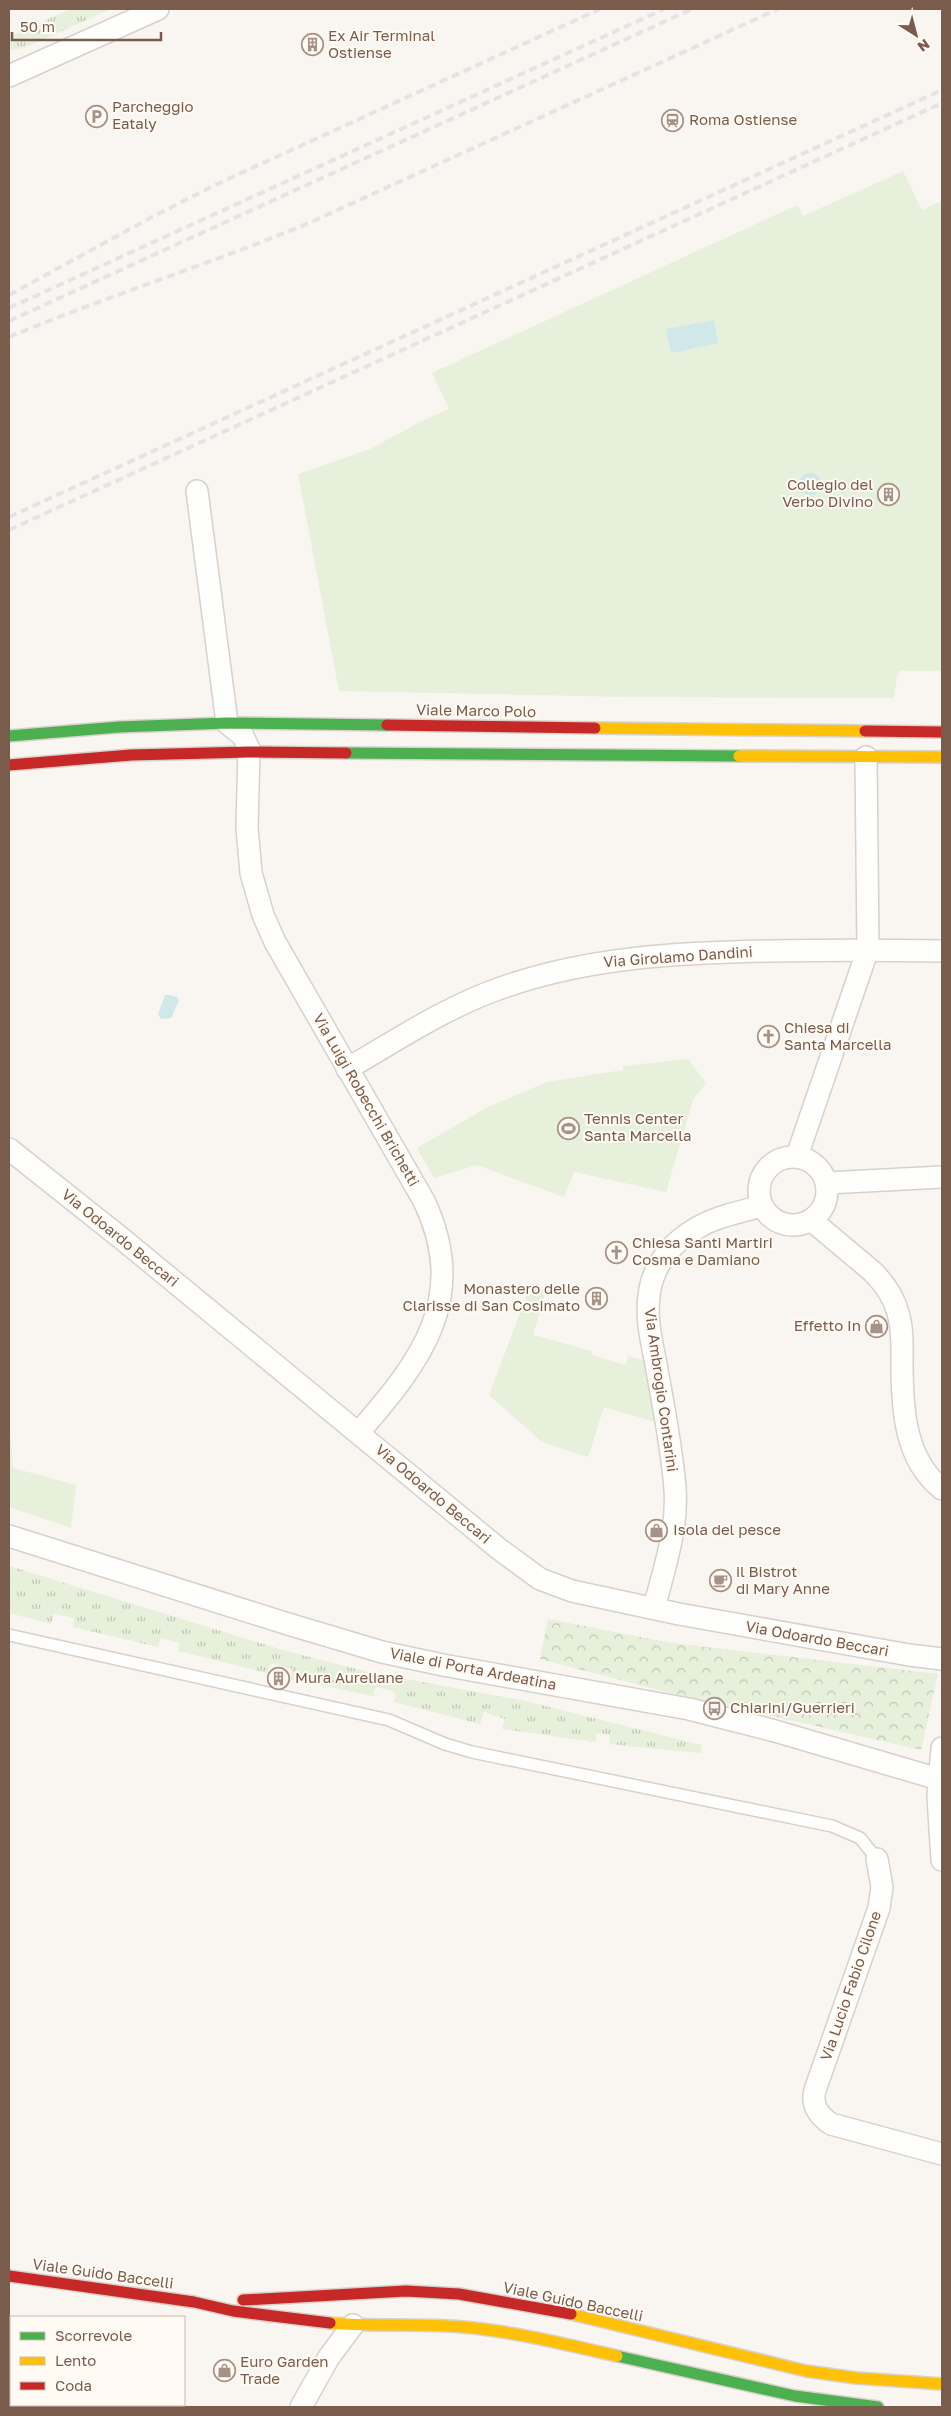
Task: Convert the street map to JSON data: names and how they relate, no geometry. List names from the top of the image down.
{
  "streets": {
    "main road": ["Viale Marco Polo", "Viale Guido Baccelli"],
    "street": [
      "Via Girolamo Dandini",
      "Via Luigi Robecchi Brichetti",
      "Via Odoardo Beccari",
      "Via Ambrogio Contarini",
      "Viale di Porta Ardeatina",
      "Via Lucio Fabio Cilone"
    ]
  },
  "crossings": [
    ["Via Girolamo Dandini", "Via Luigi Robecchi Brichetti"],
    ["Via Luigi Robecchi Brichetti", "Via Odoardo Beccari"],
    ["Via Odoardo Beccari", "Via Ambrogio Contarini"]
  ],
  "places": {
    "building": [
      "Ex Air Terminal Ostiense",
      "Collegio del Verbo Divino",
      "Monastero delle Clarisse di San Cosimato",
      "Mura Aureliane"
    ],
    "parking": ["Parcheggio Eataly"],
    "station": ["Roma Ostiense"],
    "church": ["Chiesa di Santa Marcella", "Chiesa Santi Martiri Cosma e Damiano"],
    "sports": ["Tennis Center Santa Marcella"],
    "shop": ["Effetto In", "Isola del pesce", "Euro Garden Trade"],
    "cafe": ["il Bistrot di Mary Anne"],
    "bus stop": ["Chiarini/Guerrieri"]
  },
  "legend": ["Scorrevole", "Lento", "Coda"],
  "scale_bar": "50 m",
  "north": "bottom right"
}
